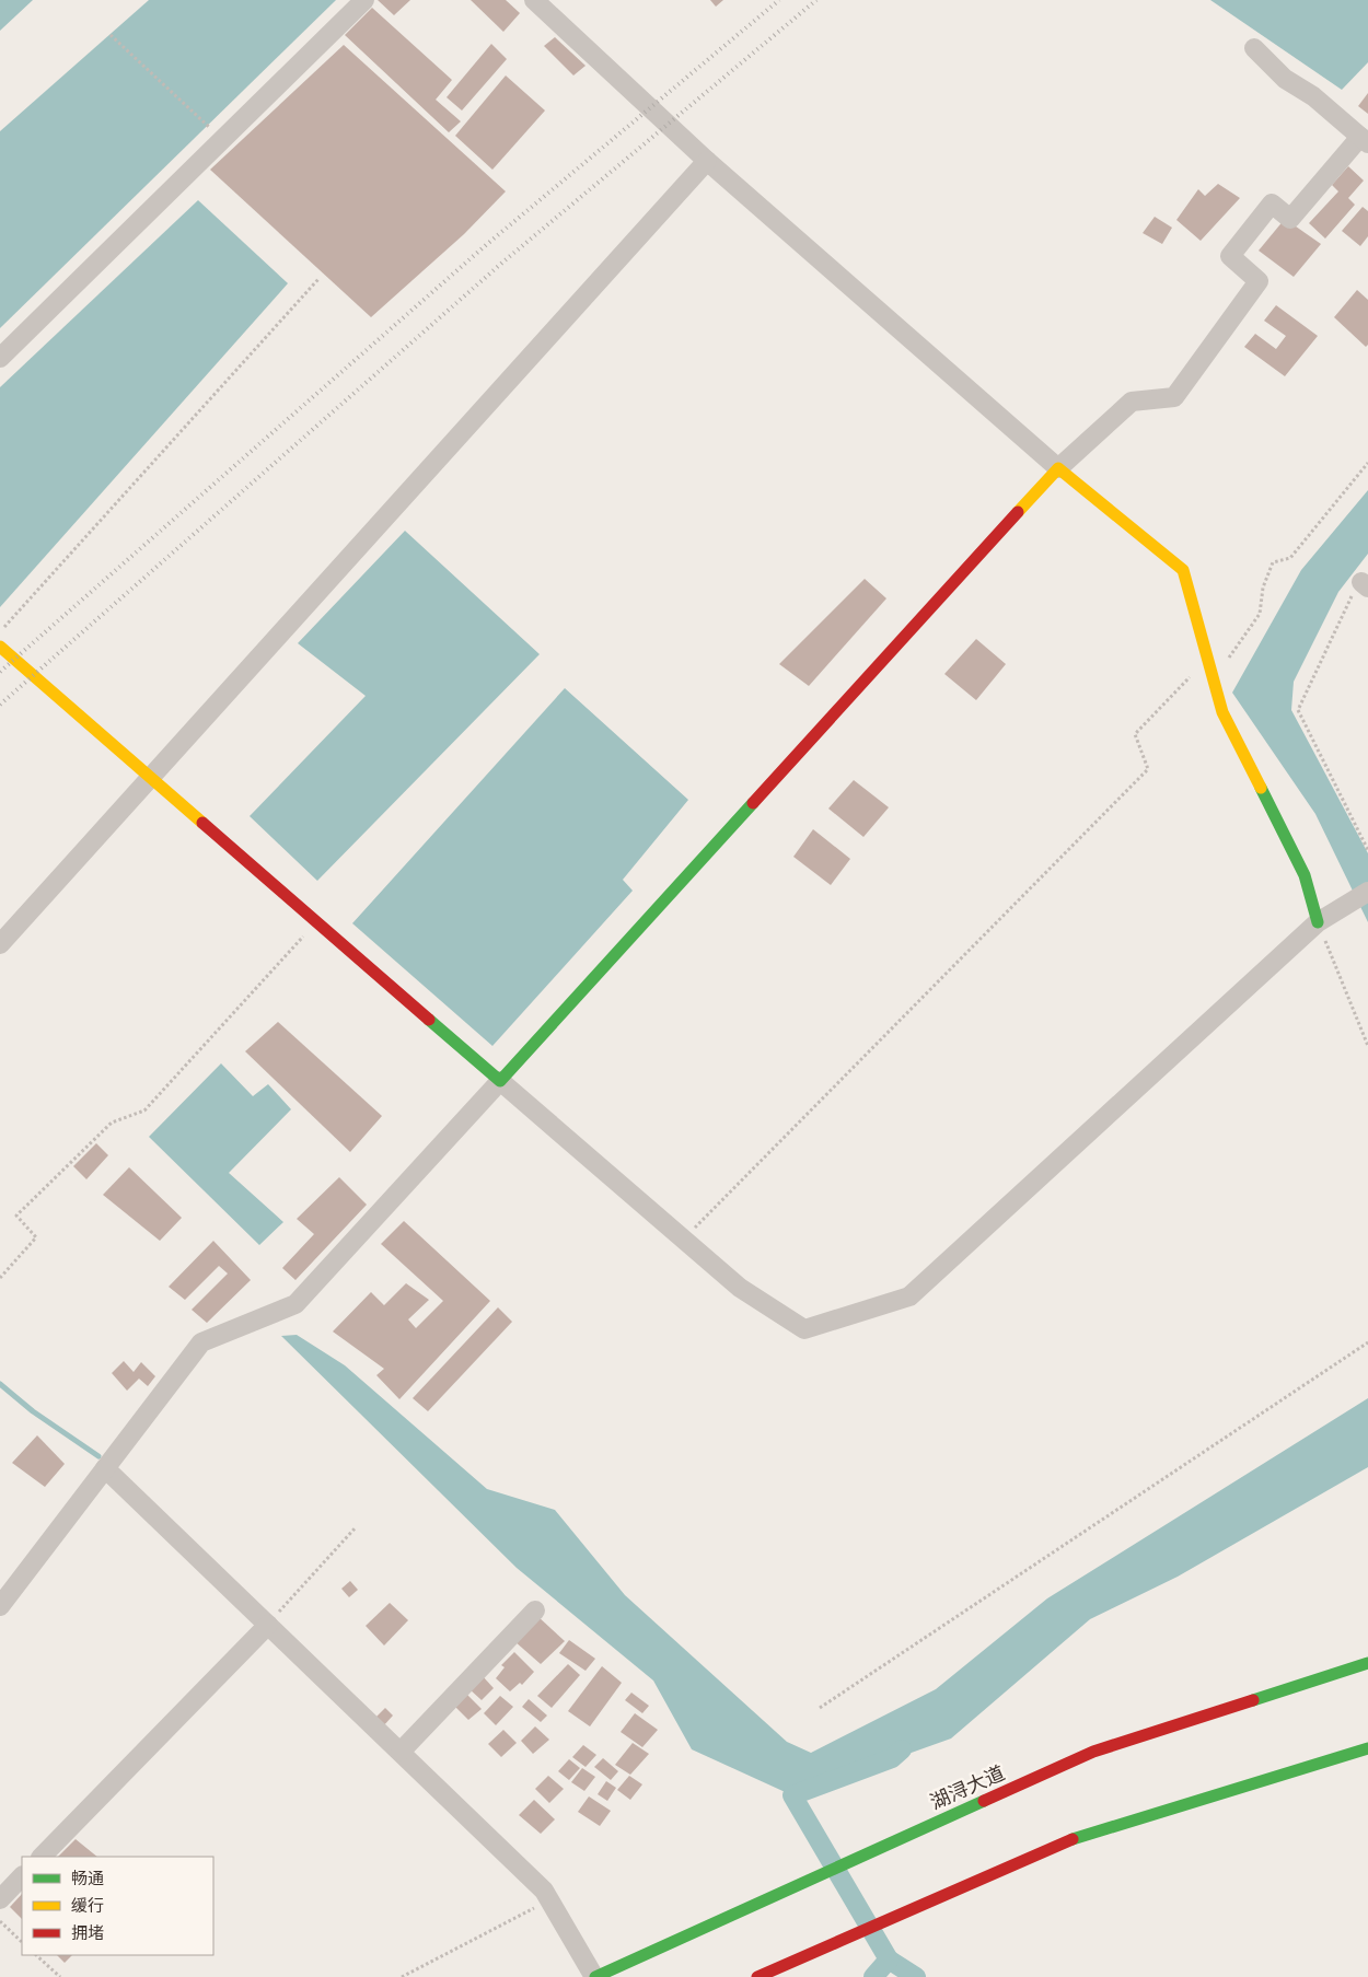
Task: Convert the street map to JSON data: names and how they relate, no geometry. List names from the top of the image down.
{
  "streets": {
    "street": ["湖浔大道"]
  },
  "legend": ["畅通", "缓行", "拥堵"]
}
